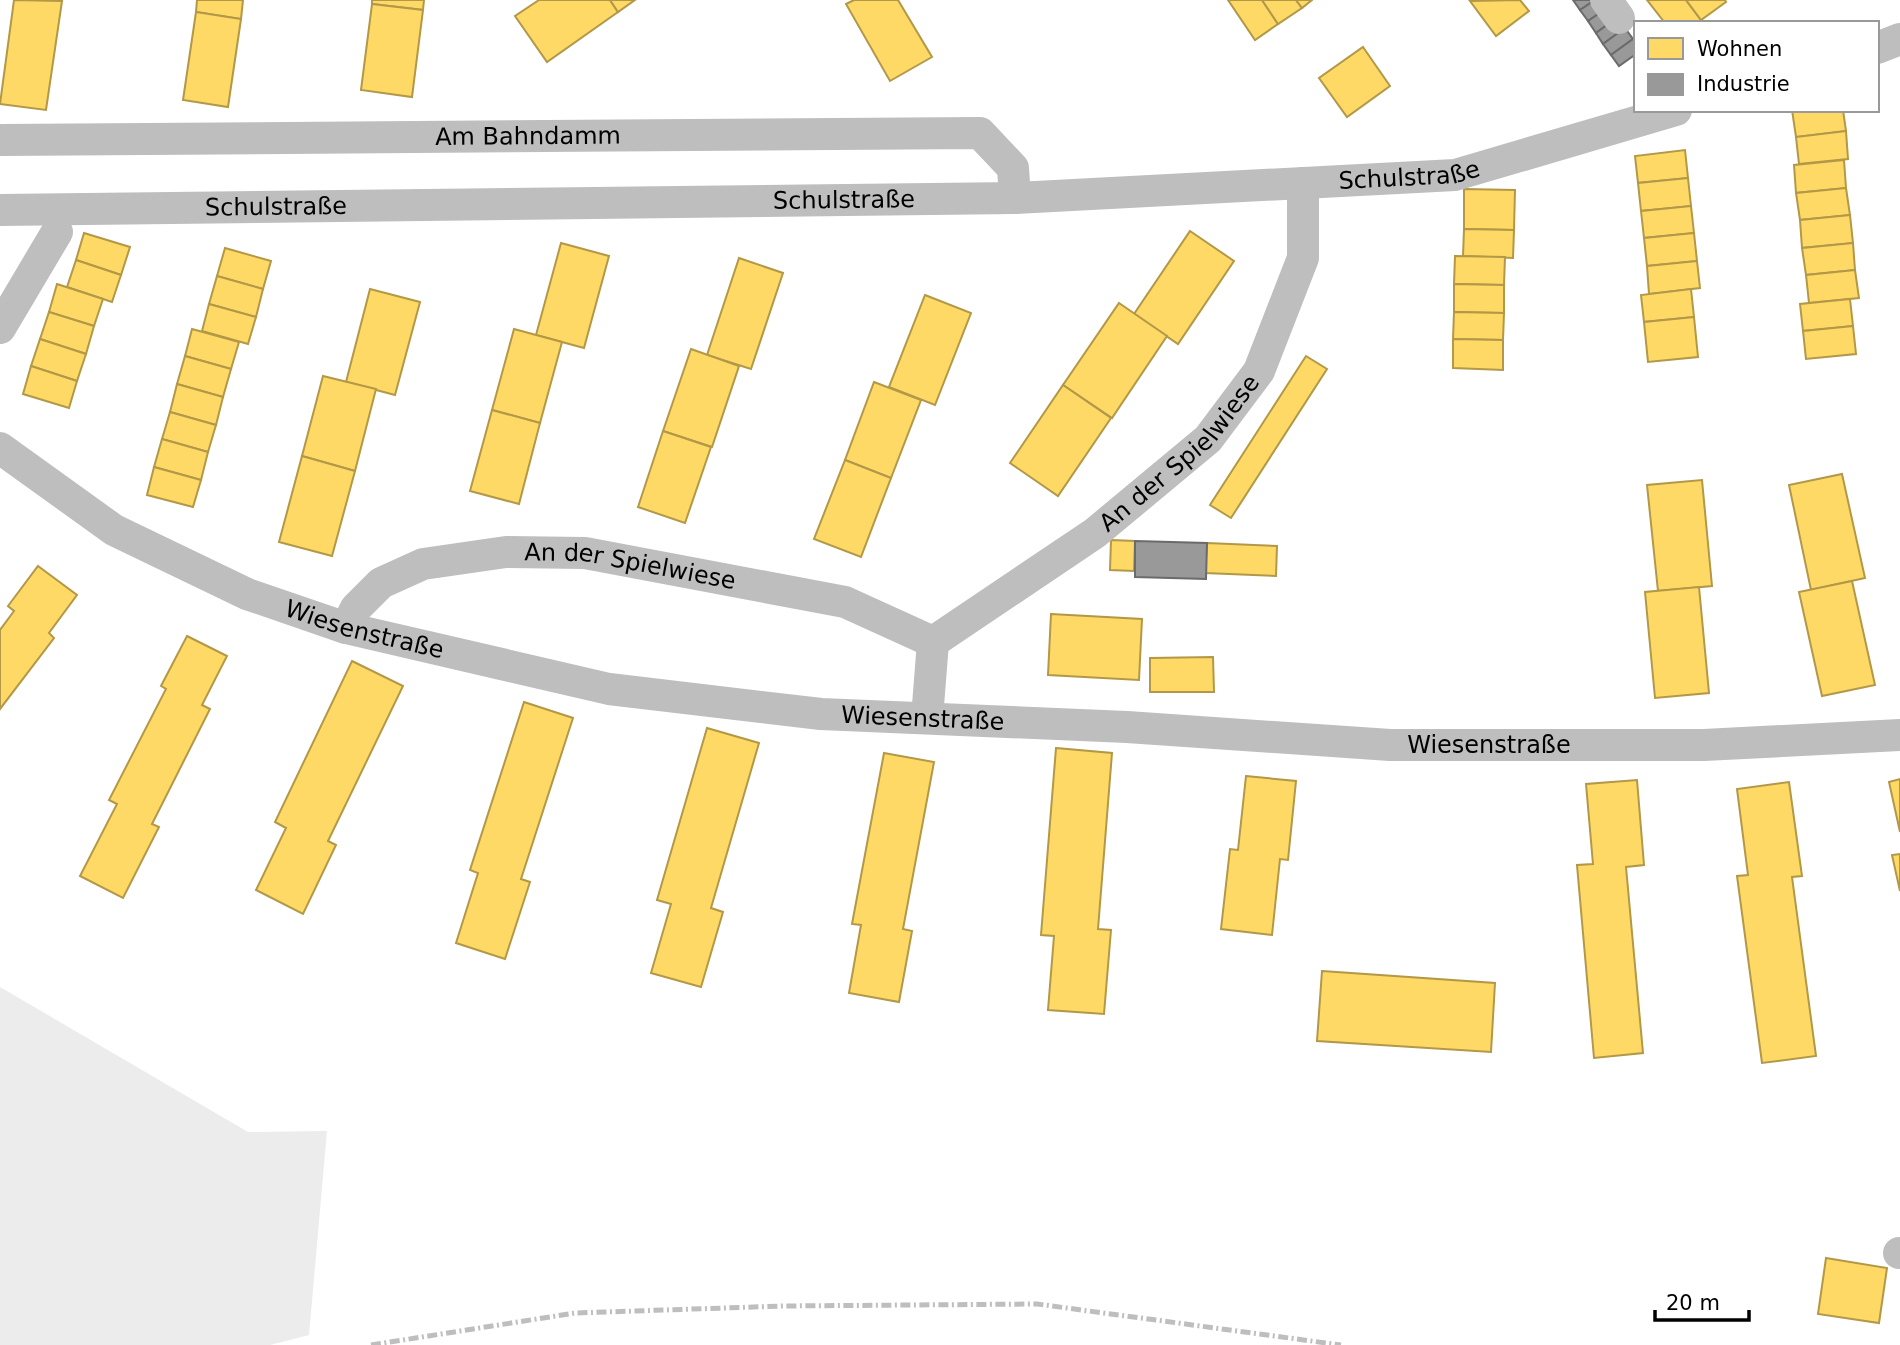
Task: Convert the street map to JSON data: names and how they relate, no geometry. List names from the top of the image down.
{
  "streets": {
    "street": [
      "Am Bahndamm",
      "Schulstraße",
      "An der Spielwiese",
      "Wiesenstraße"
    ]
  },
  "crossings": [
    ["Am Bahndamm", "Schulstraße"],
    ["Schulstraße", "An der Spielwiese"],
    ["An der Spielwiese", "Wiesenstraße"]
  ],
  "legend": ["Wohnen", "Industrie"],
  "scale_bar": "20 m"
}
